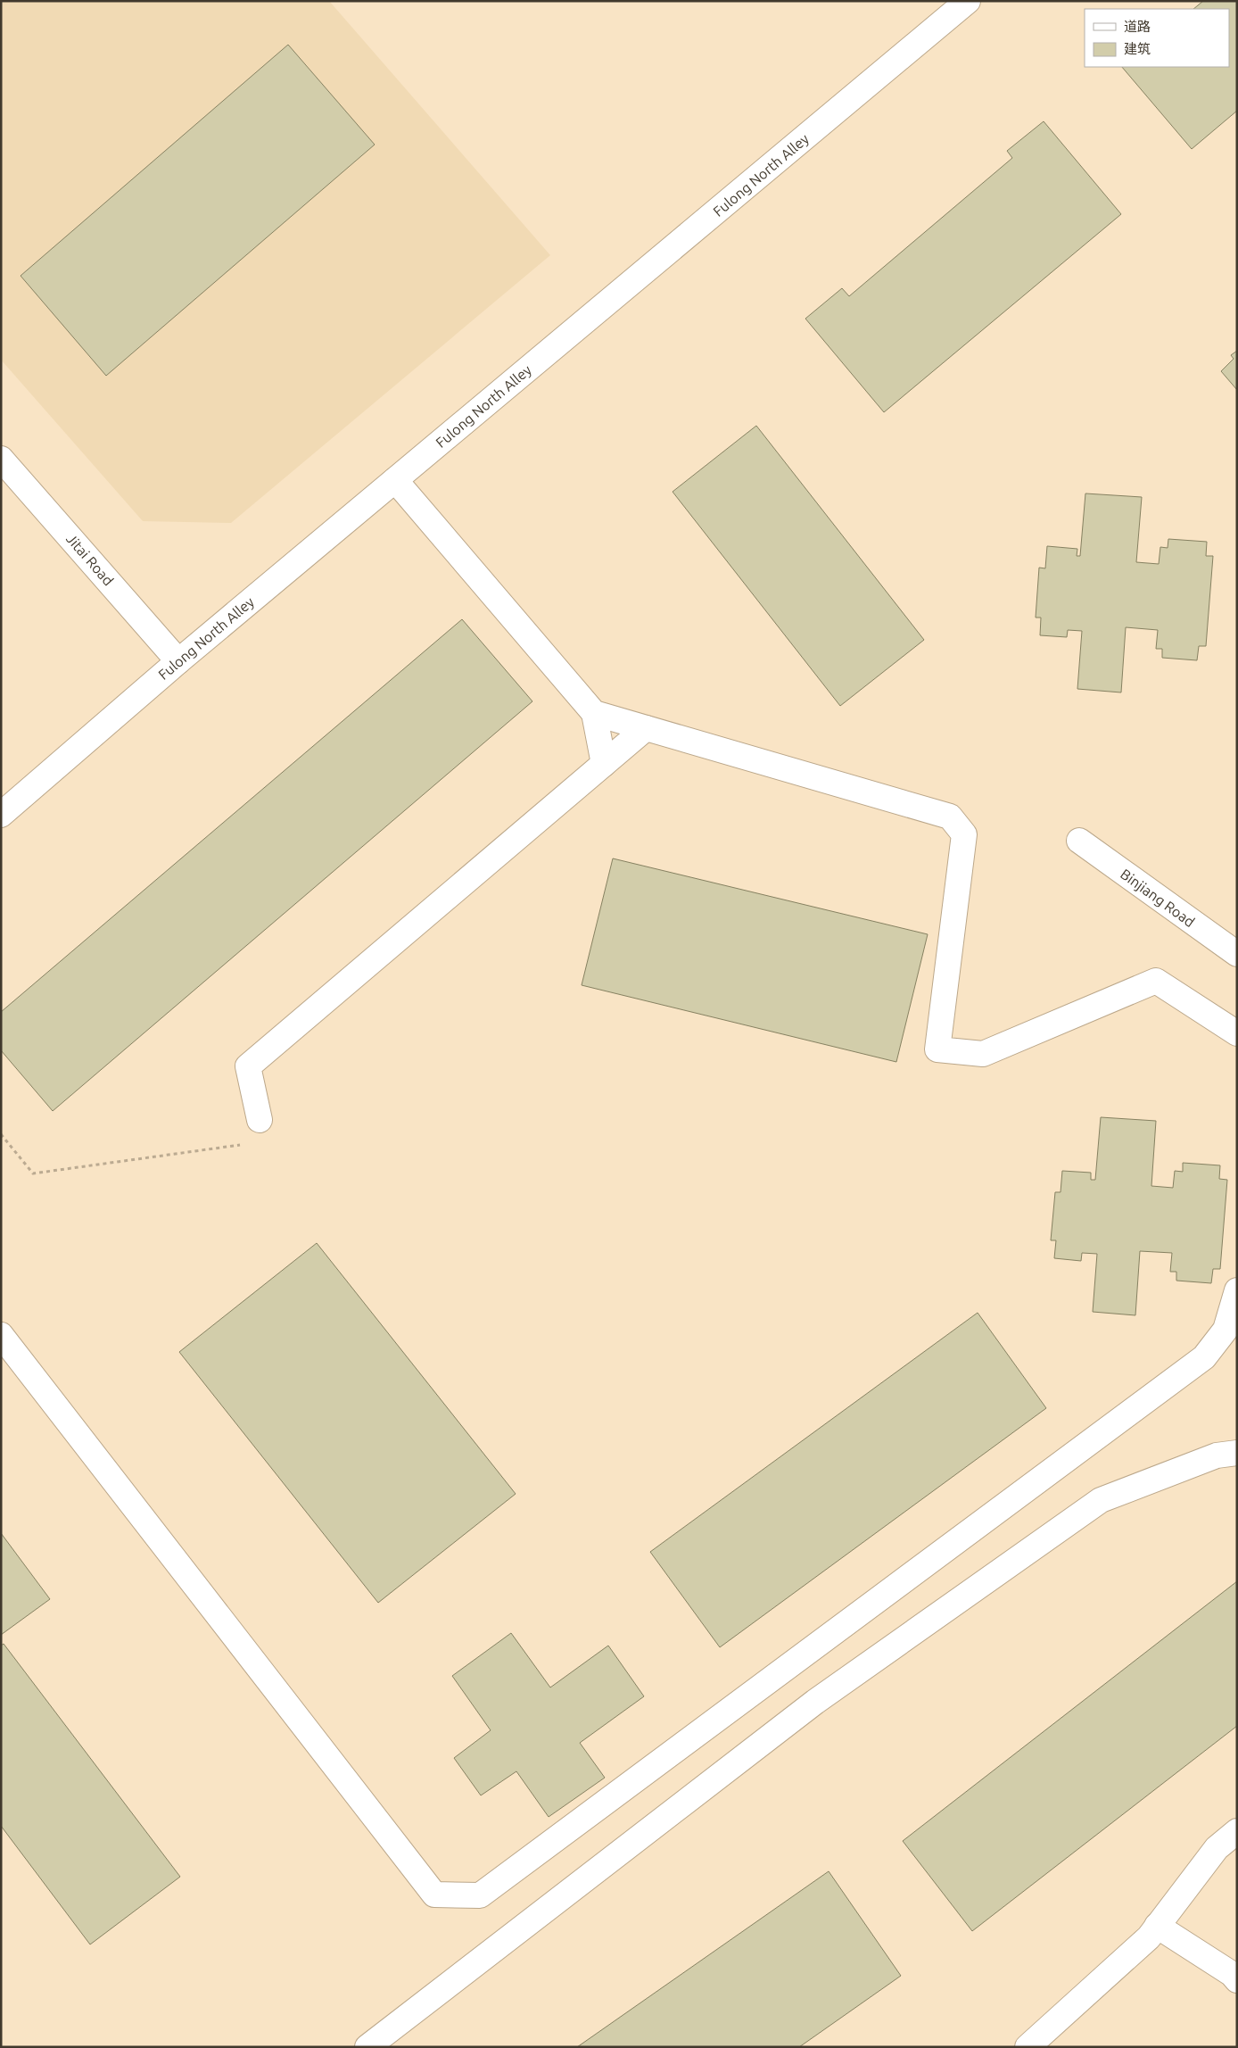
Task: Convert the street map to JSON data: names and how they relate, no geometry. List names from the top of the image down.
{
  "streets": {
    "street": ["Fulong North Alley", "Jitai Road", "Binjiang Road"]
  },
  "crossings": [
    ["Fulong North Alley", "Jitai Road"]
  ],
  "legend": ["道路", "建筑"]
}
